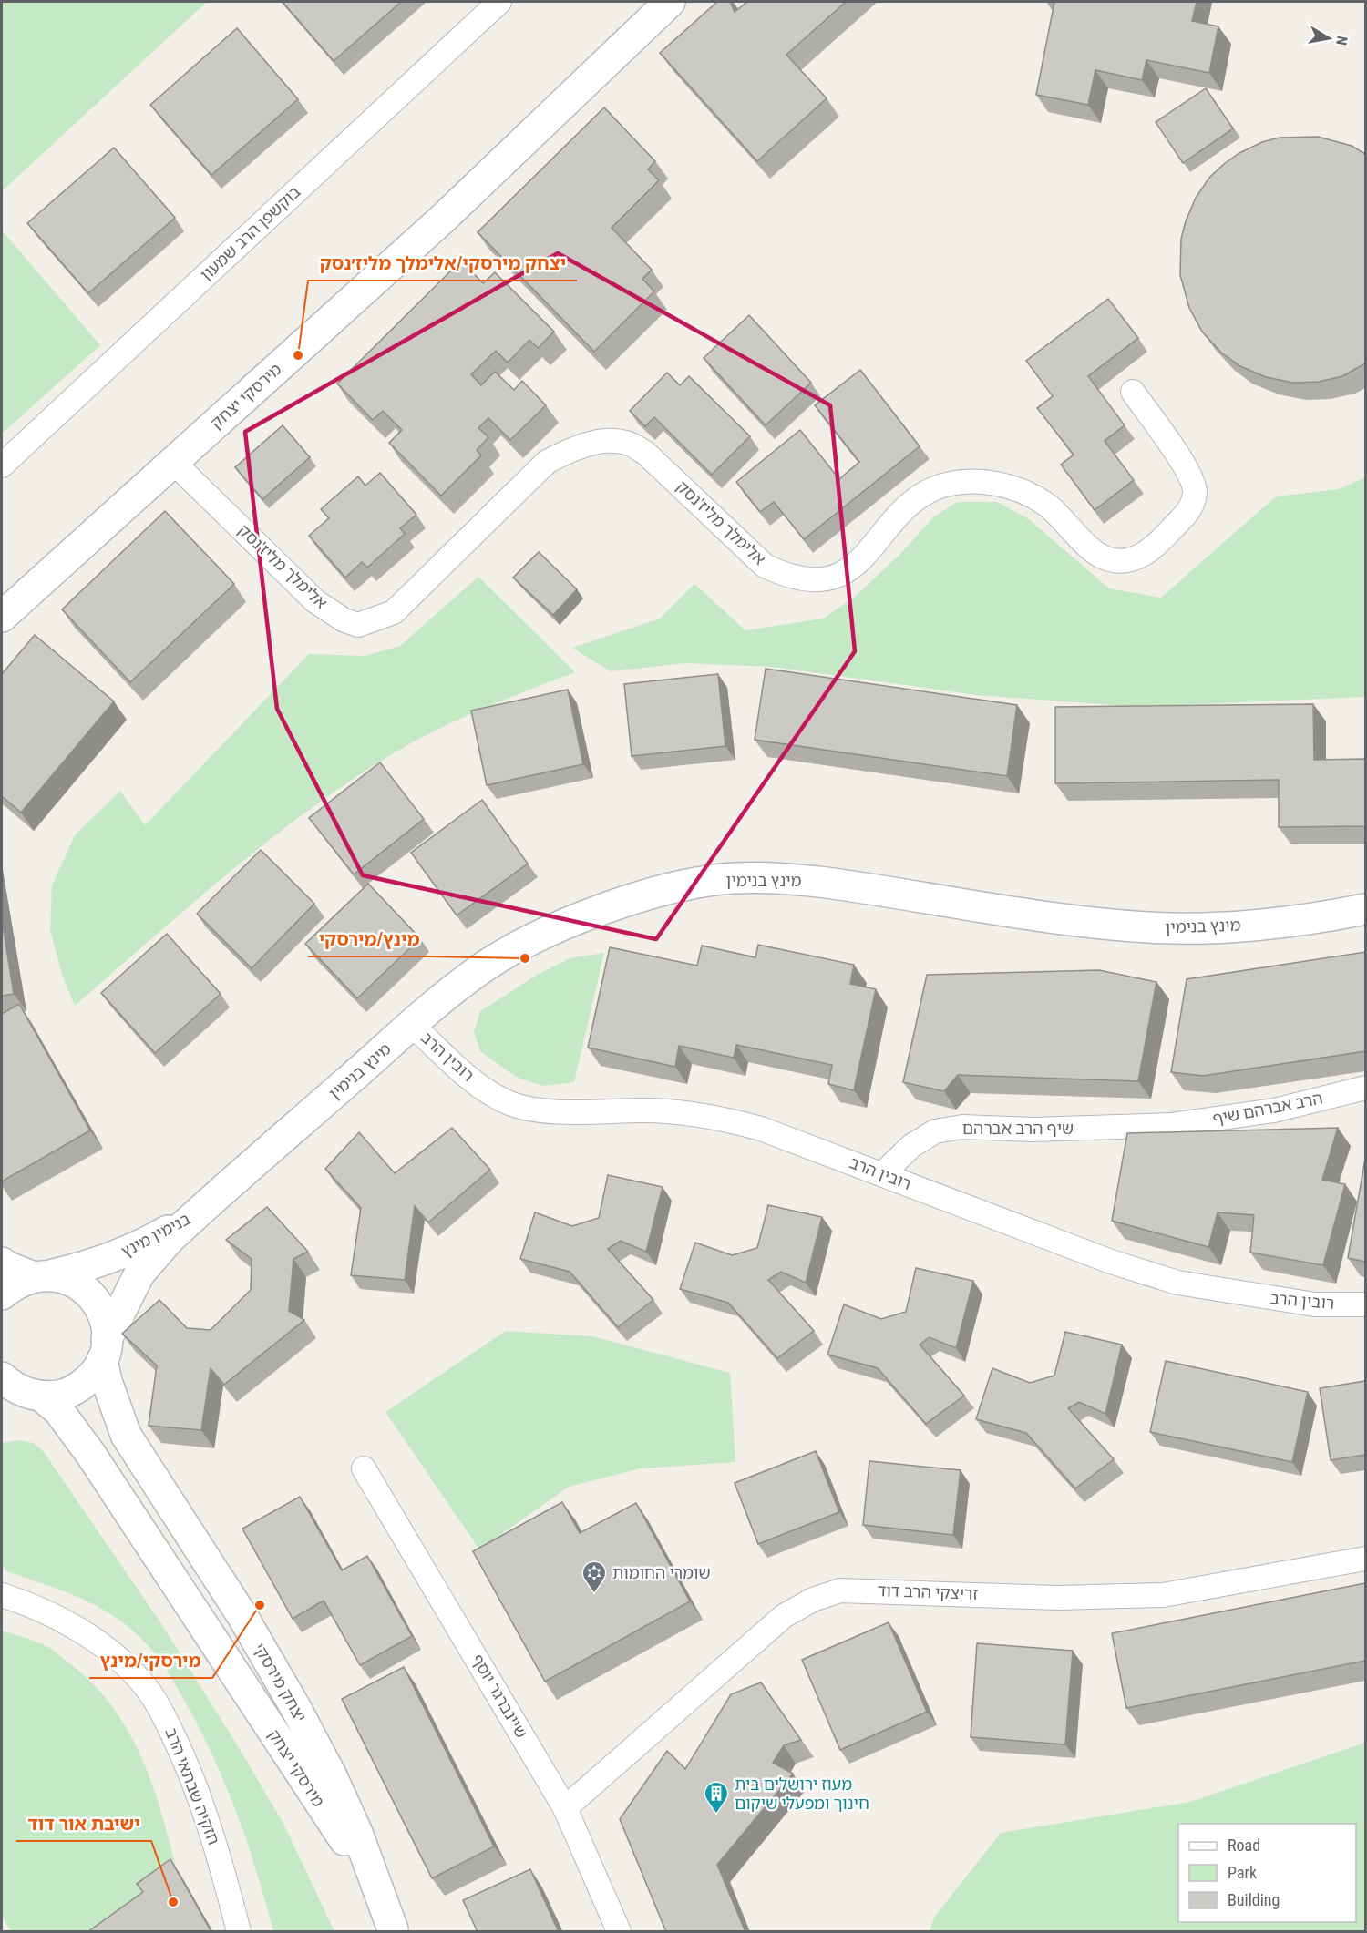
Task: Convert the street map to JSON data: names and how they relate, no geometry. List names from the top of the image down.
{
  "streets": {
    "street": [
      "בוקשפן הרב שמעון",
      "מירסקי יצחק",
      "אלימלך מליז'נסק",
      "מינץ בנימין",
      "רובין הרב",
      "הרב אברהם שיף",
      "שיף הרב אברהם",
      "בנימין מינץ",
      "זריצקי הרב דוד",
      "יצחק מירסקי",
      "שיינברגר יוסף",
      "חזקיה שבתאי הרב"
    ]
  },
  "crossings": [
    ["מירסקי יצחק", "אלימלך מליז'נסק"],
    ["מירסקי יצחק", "בנימין מינץ"],
    ["מירסקי יצחק", "יצחק מירסקי"],
    ["מינץ בנימין", "רובין הרב"],
    ["מינץ בנימין", "בנימין מינץ"],
    ["רובין הרב", "שיף הרב אברהם"],
    ["הרב אברהם שיף", "שיף הרב אברהם"],
    ["בנימין מינץ", "יצחק מירסקי"],
    ["זריצקי הרב דוד", "שיינברגר יוסף"]
  ],
  "places": {
    "other": [
      "יצחק מירסקי/אלימלך מליז׳נסק",
      "מינץ/מירסקי",
      "מירסקי/מינץ",
      "ישיבת אור דוד"
    ],
    "synagogue": ["שומרי החומות"],
    "building": ["מעוז ירושלים בית חינוך ומפעלי שיקום"]
  },
  "legend": ["Road", "Park", "Building"],
  "north": "right"
}
